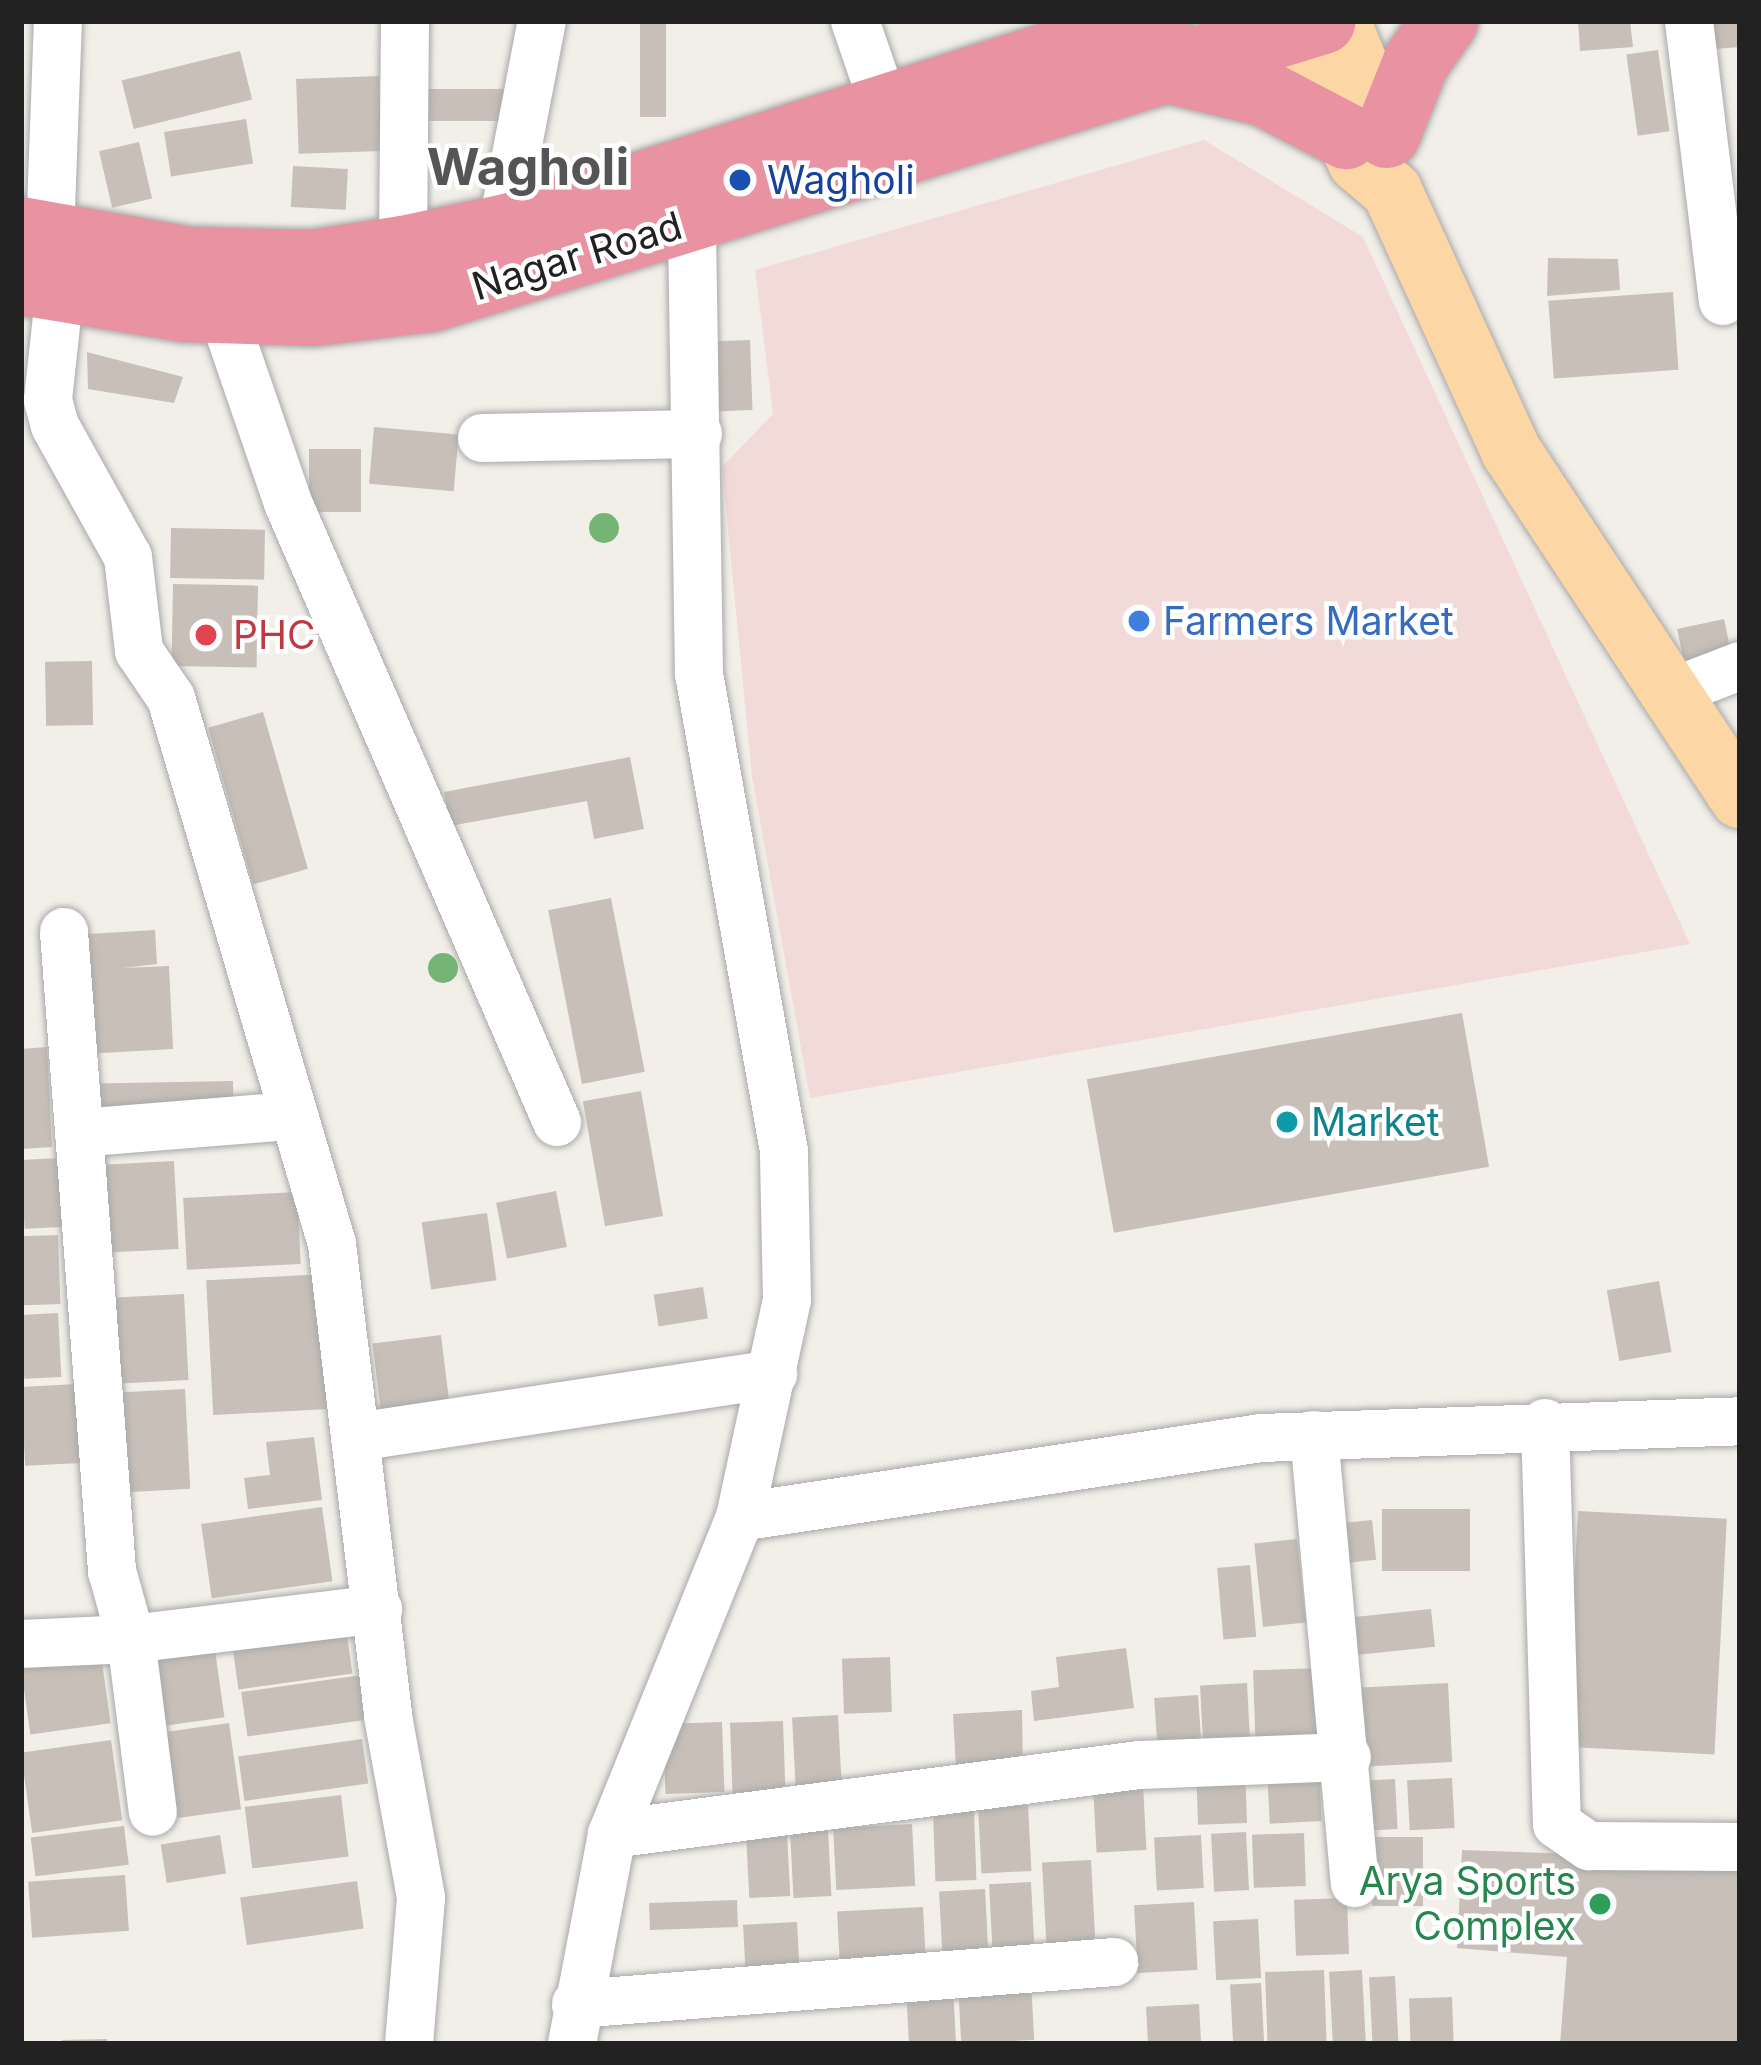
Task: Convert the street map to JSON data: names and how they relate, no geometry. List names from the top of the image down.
{
  "streets": {
    "highway": ["Nagar Road"]
  },
  "districts": ["Wagholi"],
  "places": [
    "Wagholi",
    "Farmers Market",
    "PHC",
    "Market",
    "Arya Sports Complex"
  ]
}
